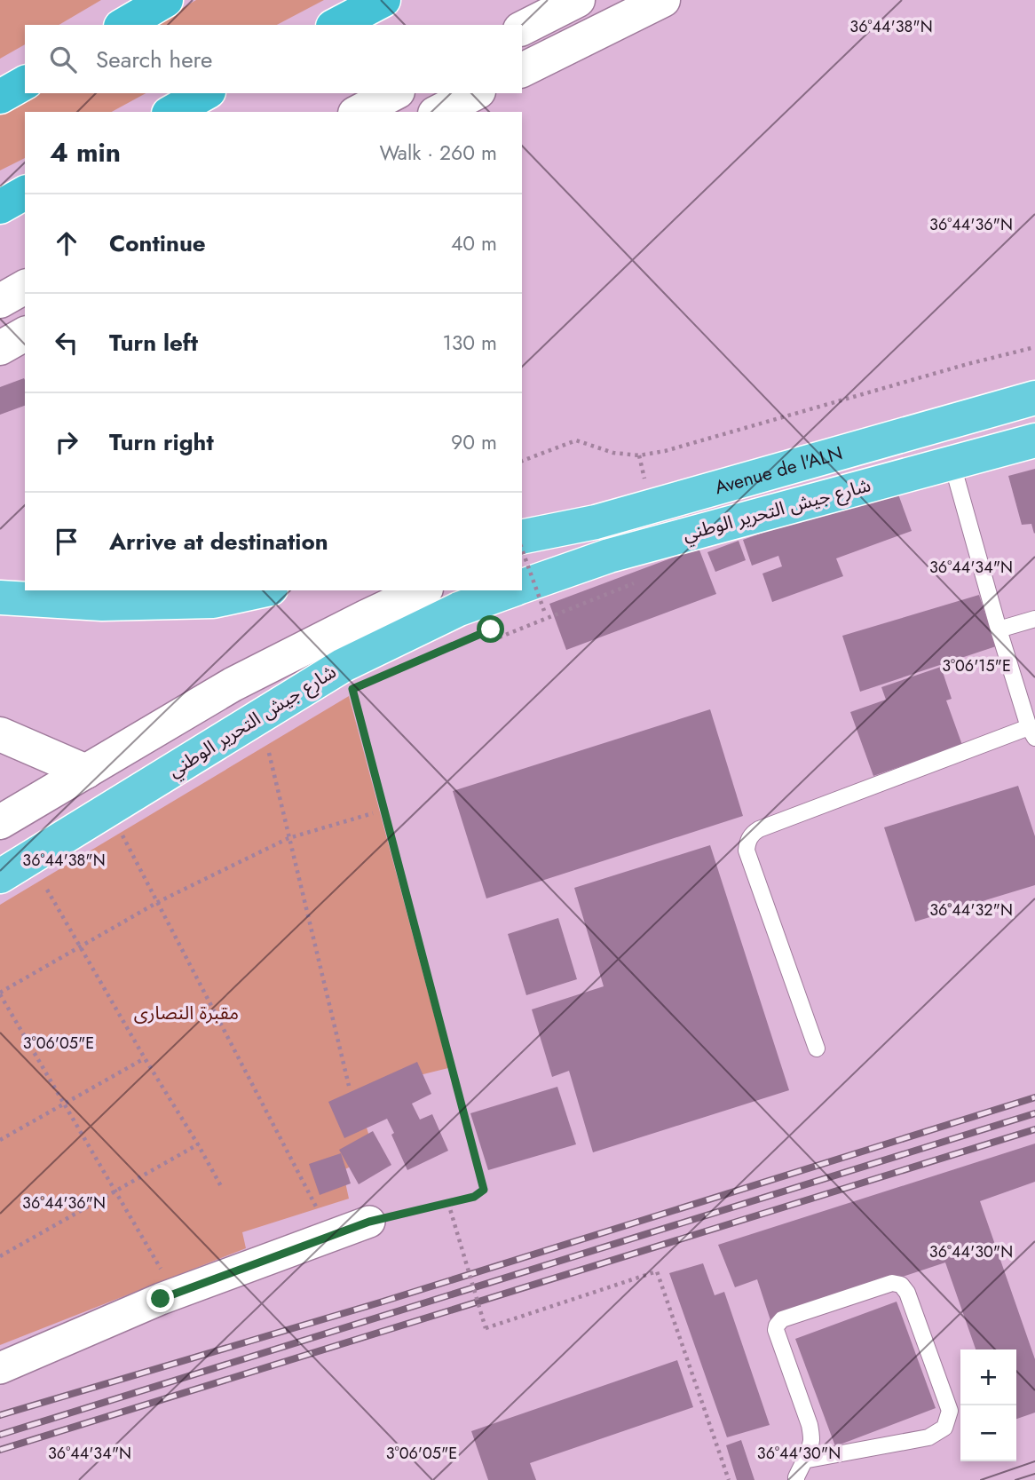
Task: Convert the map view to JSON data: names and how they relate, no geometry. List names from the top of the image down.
{
  "streets": {
    "highway": ["Avenue de l'ALN", "شارع جيش التحرير الوطني"]
  },
  "parks": ["مقبرة النصارى"],
  "page": {
    "search": "Search here",
    "heading": ["4 min", "Walk · 260 m"],
    "list": [
      ["Continue", "40 m"],
      ["Turn left", "130 m"],
      ["Turn right", "90 m"],
      "Arrive at destination"
    ],
    "map_buttons": ["+", "−"]
  },
  "coordinates": [
    "36°44'38\"N",
    "36°44'36\"N",
    "36°44'34\"N",
    "3°06'15\"E",
    "36°44'32\"N",
    "3°06'05\"E",
    "36°44'30\"N"
  ]
}
